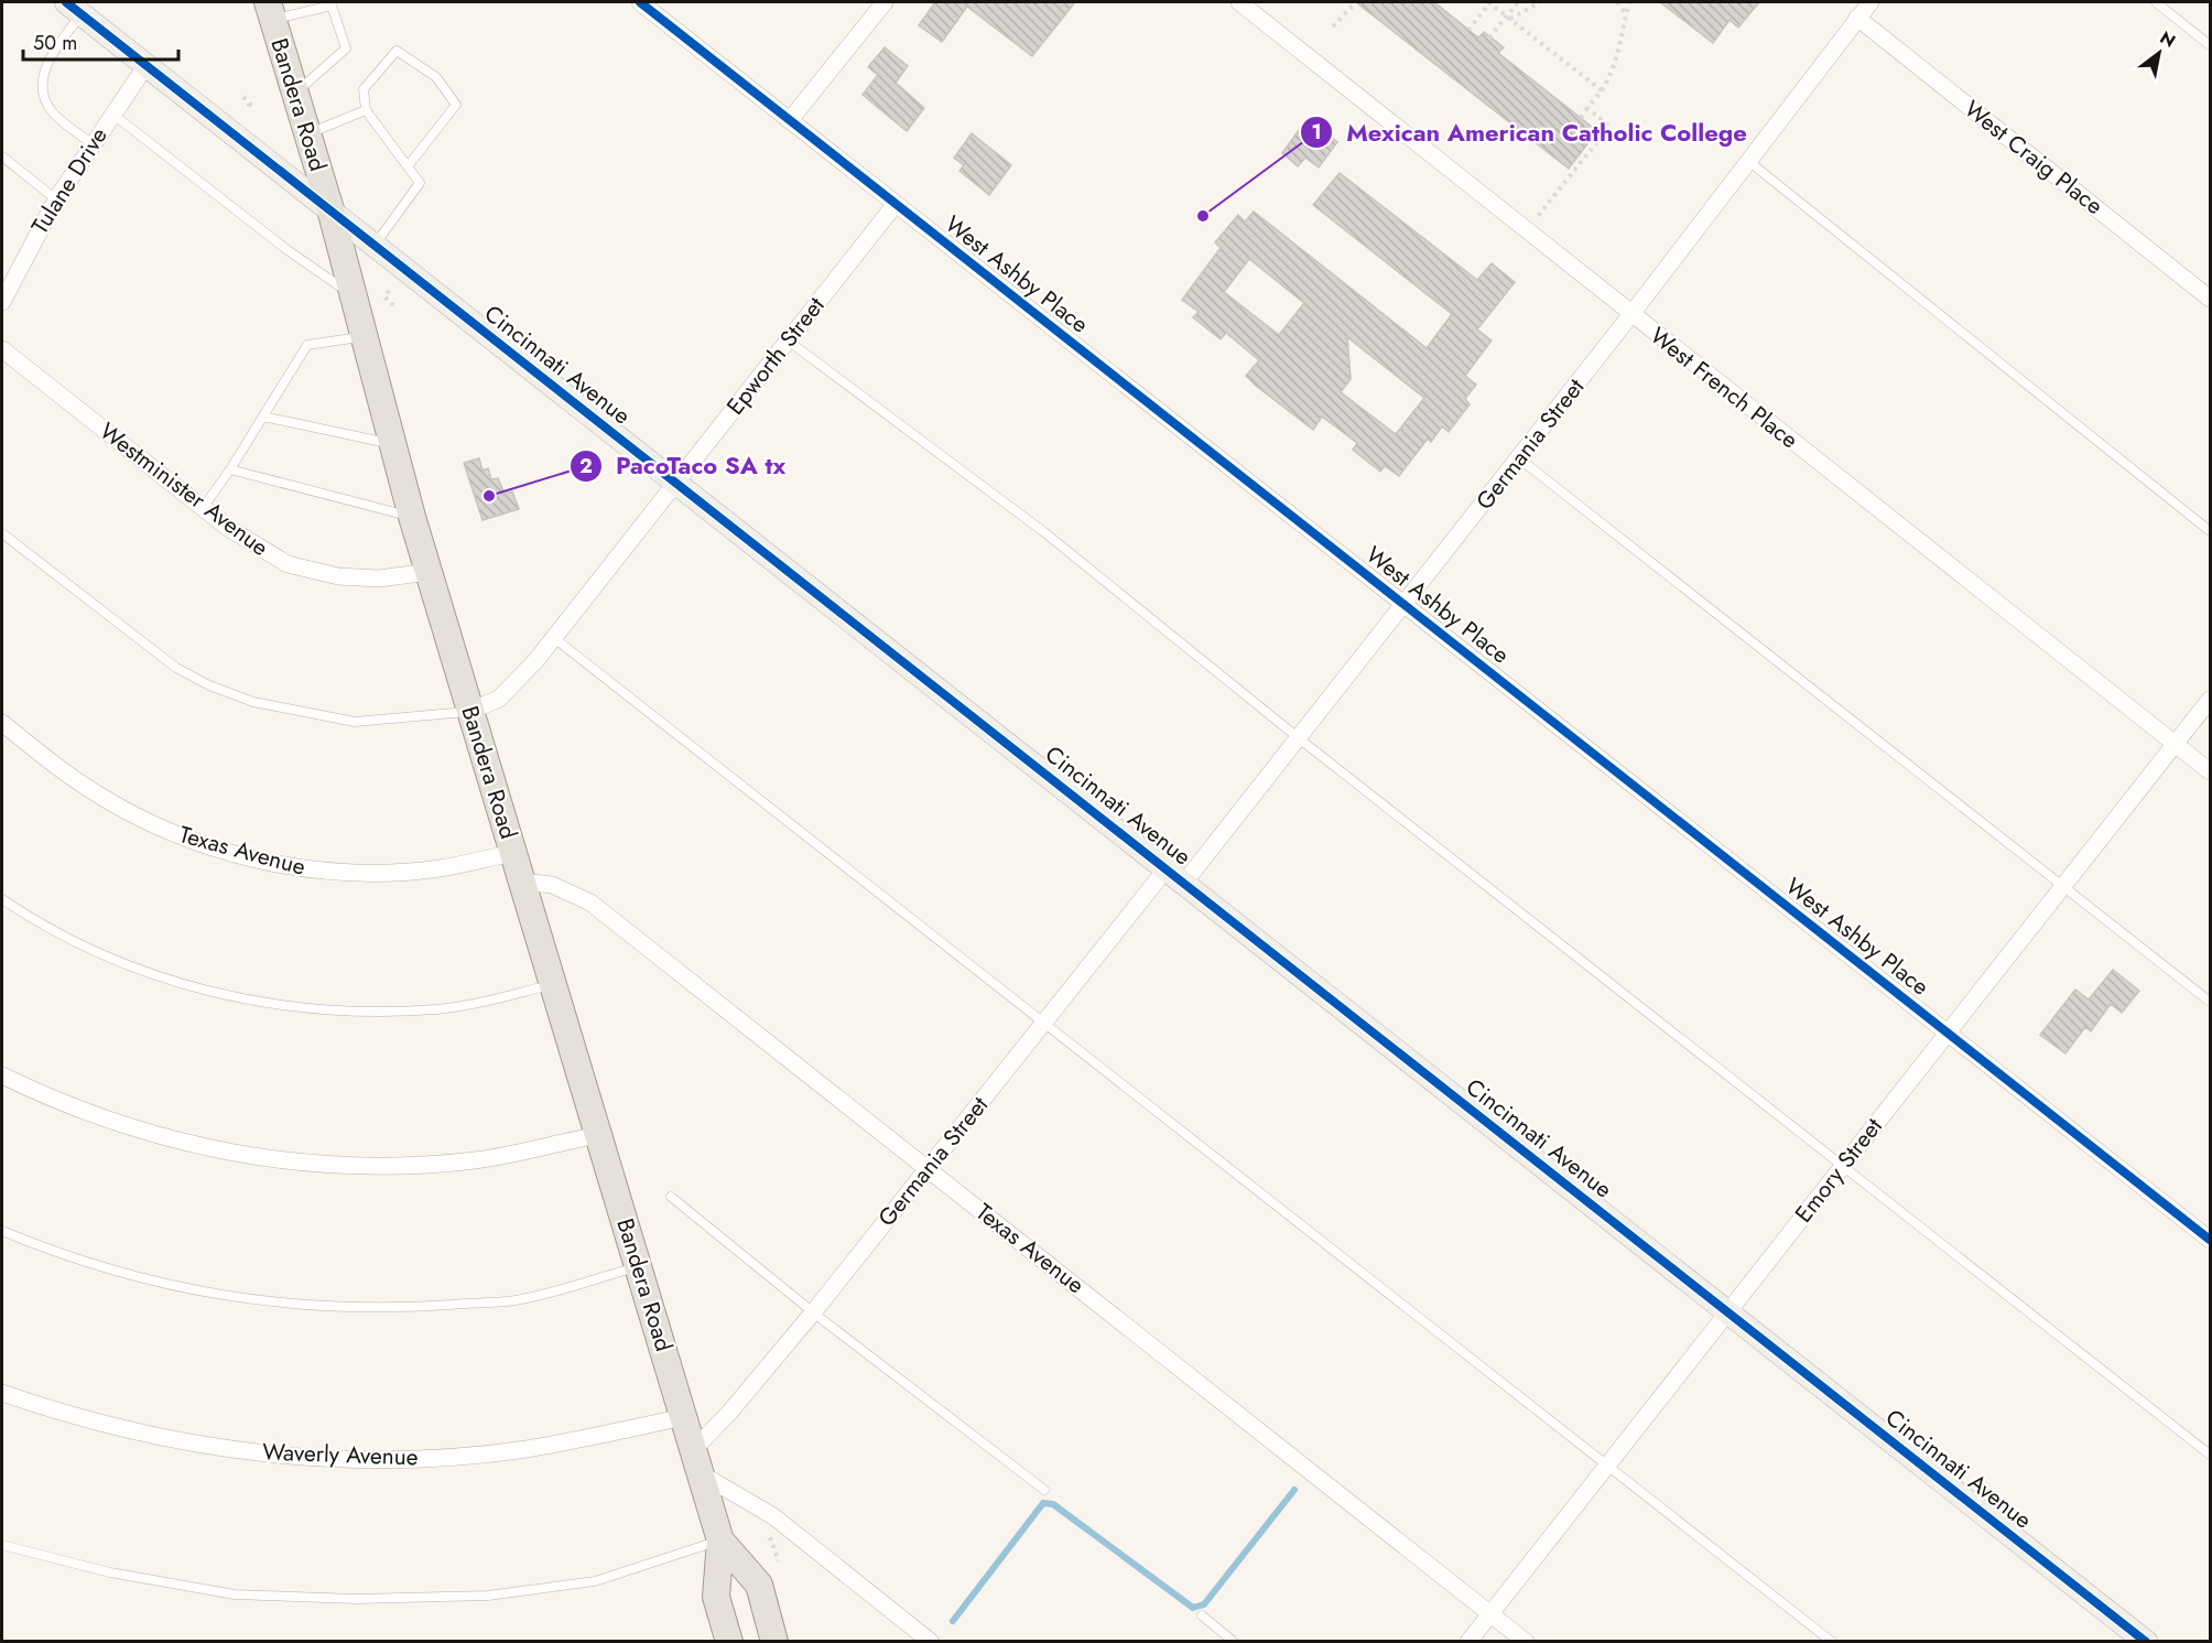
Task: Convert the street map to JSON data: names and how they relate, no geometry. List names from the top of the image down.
{
  "streets": {
    "main road": ["Bandera Road"],
    "street": [
      "West Craig Place",
      "Tulane Drive",
      "West Ashby Place",
      "Epworth Street",
      "Cincinnati Avenue",
      "West French Place",
      "Germania Street",
      "Westminister Avenue",
      "Texas Avenue",
      "Emory Street",
      "Waverly Avenue"
    ]
  },
  "crossings": [
    ["Bandera Road", "Epworth Street"],
    ["Bandera Road", "Cincinnati Avenue"],
    ["Bandera Road", "Germania Street"],
    ["Bandera Road", "Westminister Avenue"],
    ["Bandera Road", "Texas Avenue"],
    ["Bandera Road", "Waverly Avenue"],
    ["West Craig Place", "Germania Street"],
    ["Tulane Drive", "Cincinnati Avenue"],
    ["West Ashby Place", "Epworth Street"],
    ["West Ashby Place", "Germania Street"],
    ["West Ashby Place", "Emory Street"],
    ["Epworth Street", "Cincinnati Avenue"],
    ["Cincinnati Avenue", "Germania Street"],
    ["Cincinnati Avenue", "Emory Street"],
    ["West French Place", "Germania Street"],
    ["West French Place", "Emory Street"],
    ["Germania Street", "Texas Avenue"],
    ["Texas Avenue", "Emory Street"]
  ],
  "places": ["Mexican American Catholic College", "PacoTaco SA tx"],
  "scale_bar": "50 m",
  "north": "top right"
}
